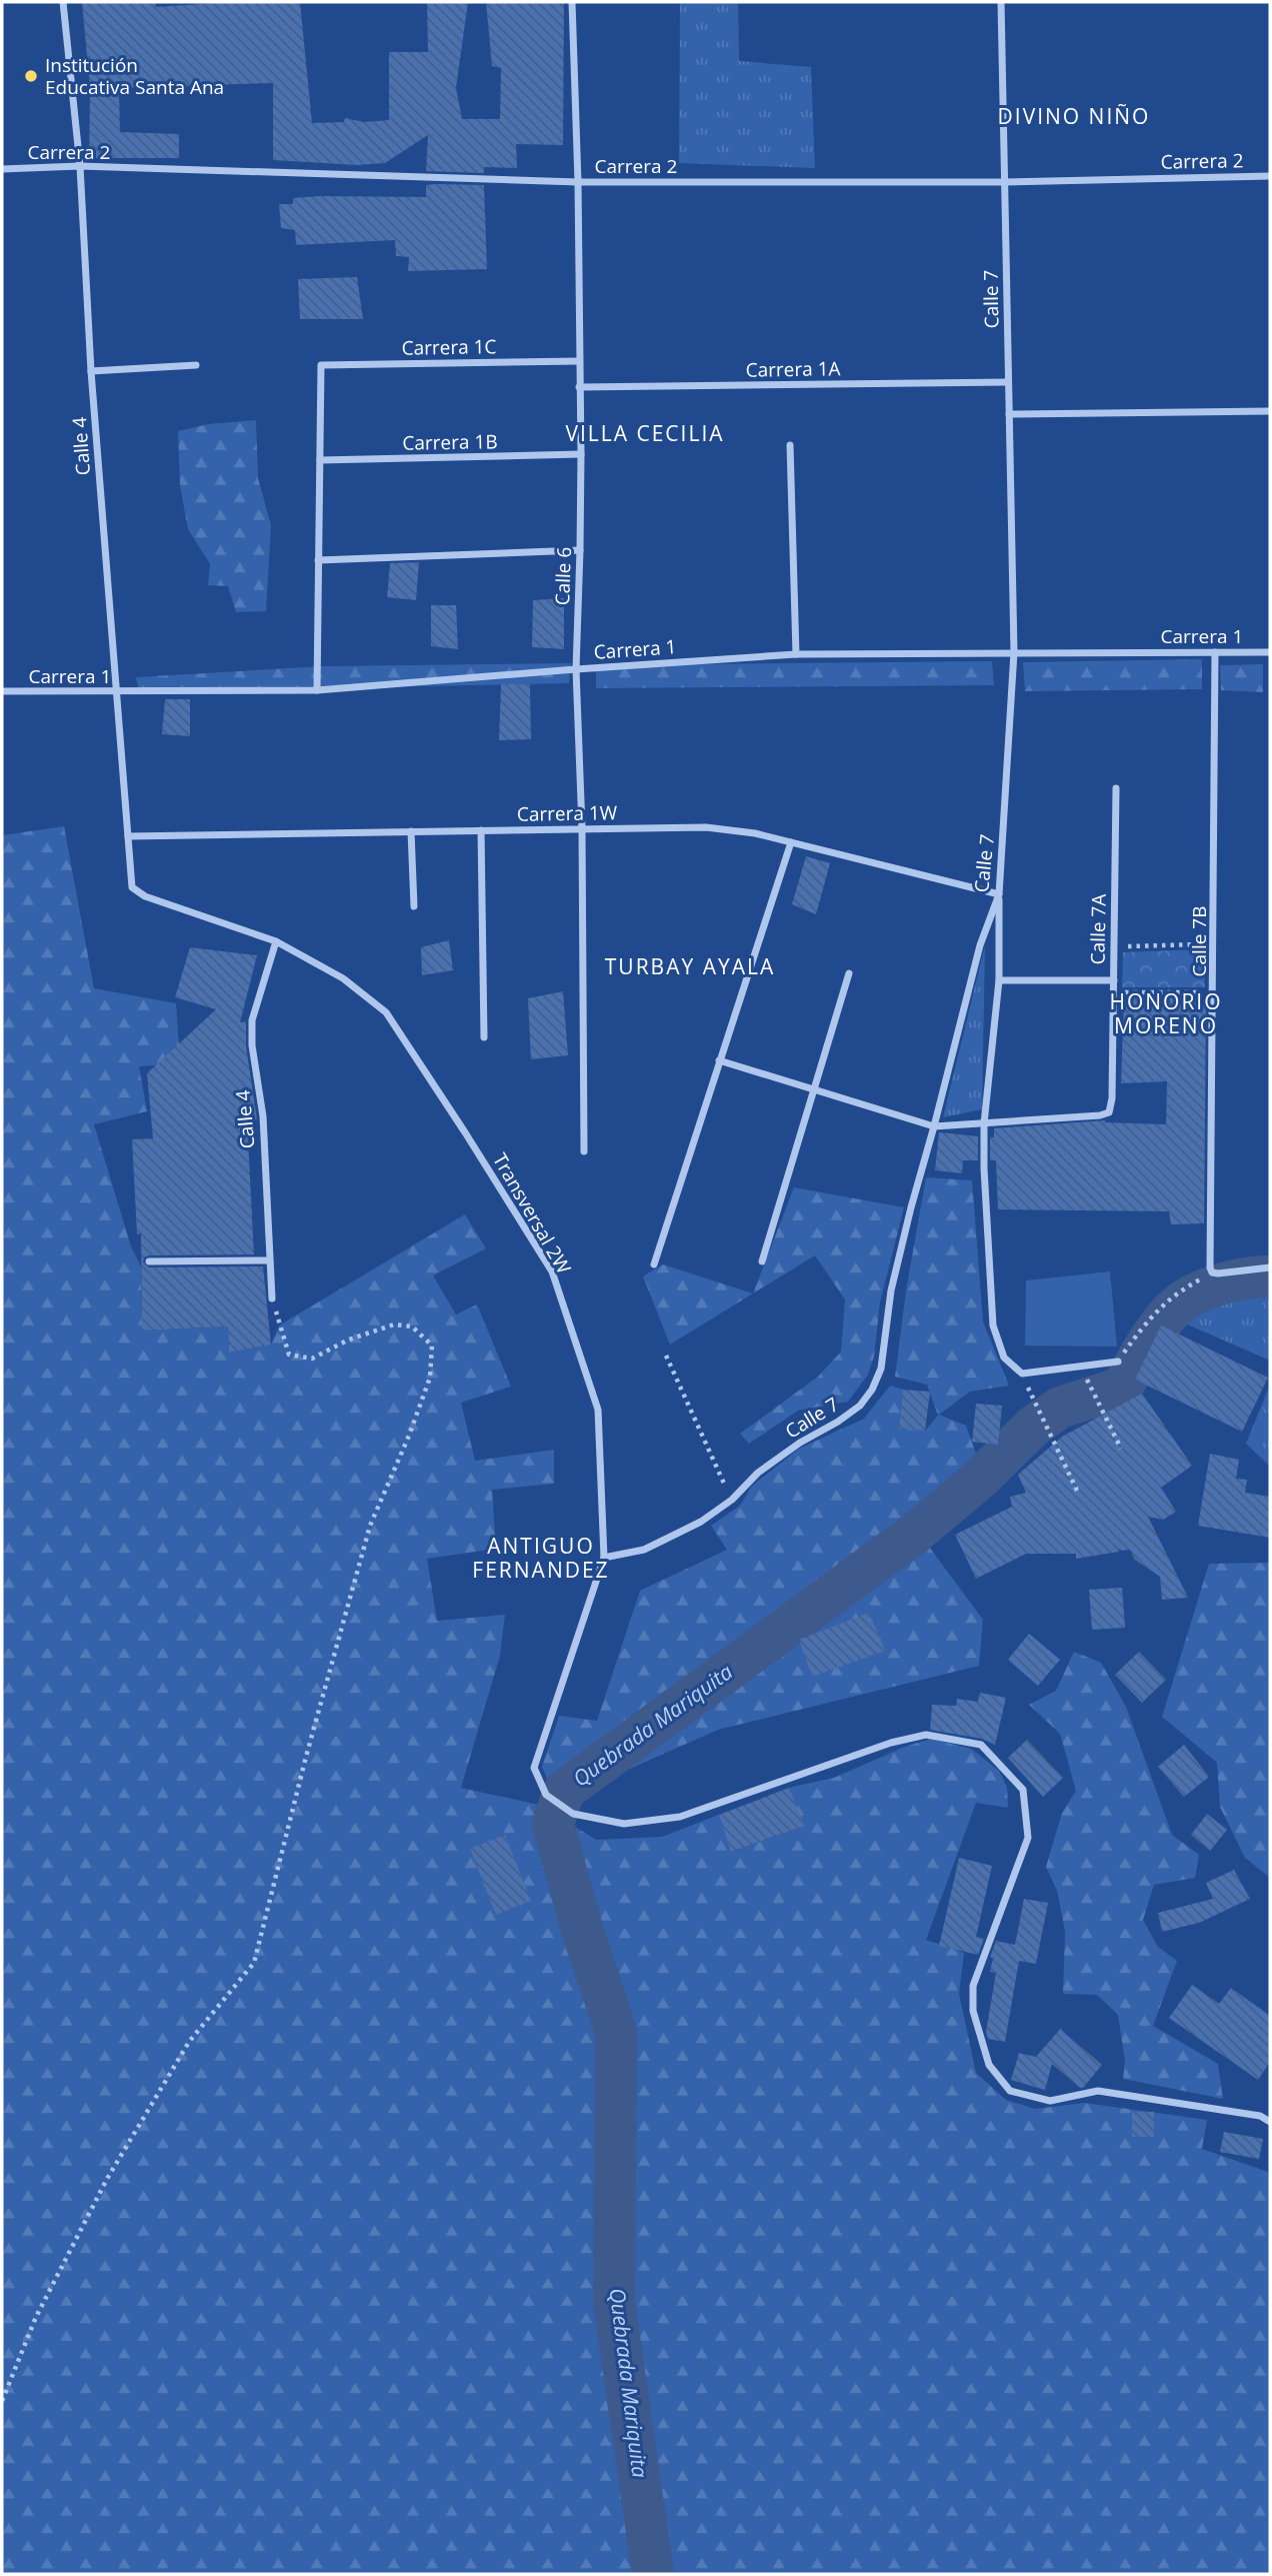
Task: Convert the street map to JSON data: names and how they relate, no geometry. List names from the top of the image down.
{
  "streets": {
    "street": [
      "Carrera 2",
      "Calle 7",
      "Carrera 1C",
      "Carrera 1A",
      "Carrera 1B",
      "Calle 4",
      "Calle 6",
      "Carrera 1",
      "Carrera 1W",
      "Calle 7A",
      "Calle 7B",
      "Transversal 2W"
    ]
  },
  "crossings": [
    ["Carrera 2", "Calle 7"],
    ["Carrera 2", "Calle 4"],
    ["Carrera 2", "Calle 6"],
    ["Calle 7", "Carrera 1A"],
    ["Calle 7", "Carrera 1"],
    ["Calle 7", "Carrera 1W"],
    ["Calle 7", "Transversal 2W"],
    ["Carrera 1C", "Carrera 1B"],
    ["Carrera 1C", "Calle 6"],
    ["Carrera 1A", "Calle 6"],
    ["Carrera 1B", "Calle 6"],
    ["Calle 4", "Carrera 1"],
    ["Calle 4", "Carrera 1W"],
    ["Calle 4", "Transversal 2W"],
    ["Calle 6", "Carrera 1"],
    ["Calle 6", "Carrera 1W"],
    ["Carrera 1", "Calle 7B"]
  ],
  "districts": [
    "DIVINO NIÑO",
    "VILLA CECILIA",
    "TURBAY AYALA",
    "HONORIO MORENO",
    "ANTIGUO FERNANDEZ"
  ],
  "water": ["Quebrada Mariquita"],
  "places": ["Institución Educativa Santa Ana"]
}
